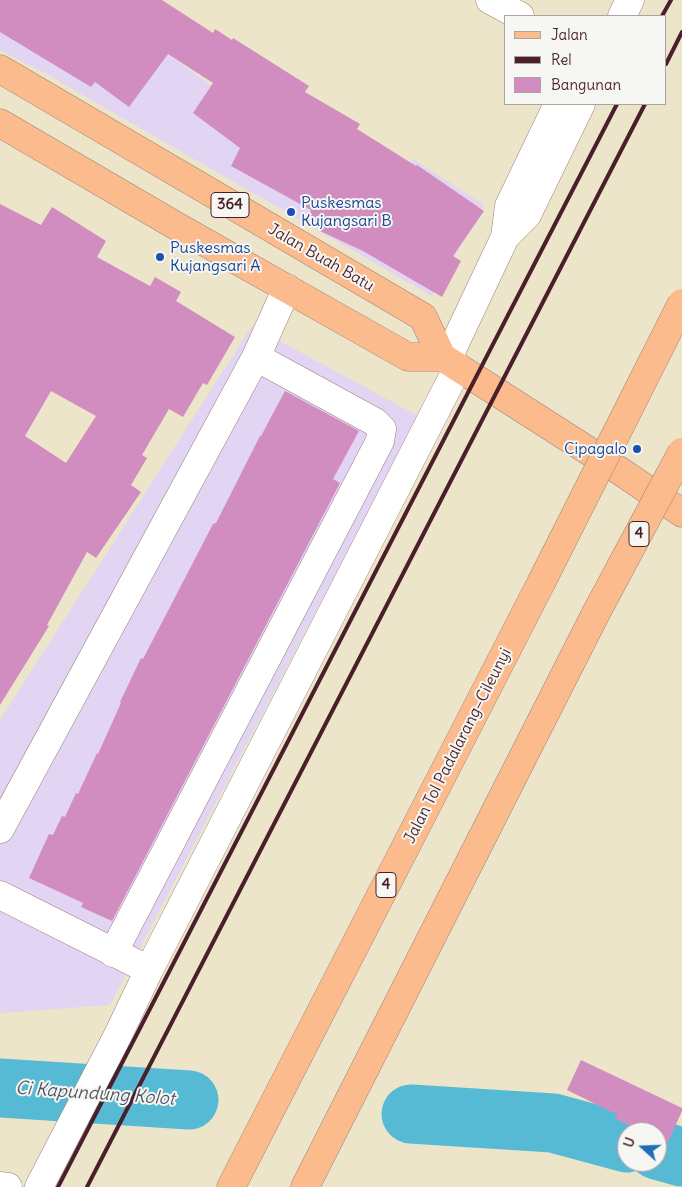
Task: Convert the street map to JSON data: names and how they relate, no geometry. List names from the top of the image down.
{
  "streets": {
    "main road": [
      "364",
      "Jalan Buah Batu",
      "4",
      "Jalan Tol Padalarang–Cileunyi"
    ]
  },
  "water": ["Ci Kapundung Kolot"],
  "places": ["Puskesmas Kujangsari B", "Puskesmas Kujangsari A", "Cipagalo"],
  "legend": ["Jalan", "Rel", "Bangunan"],
  "north": "left"
}
